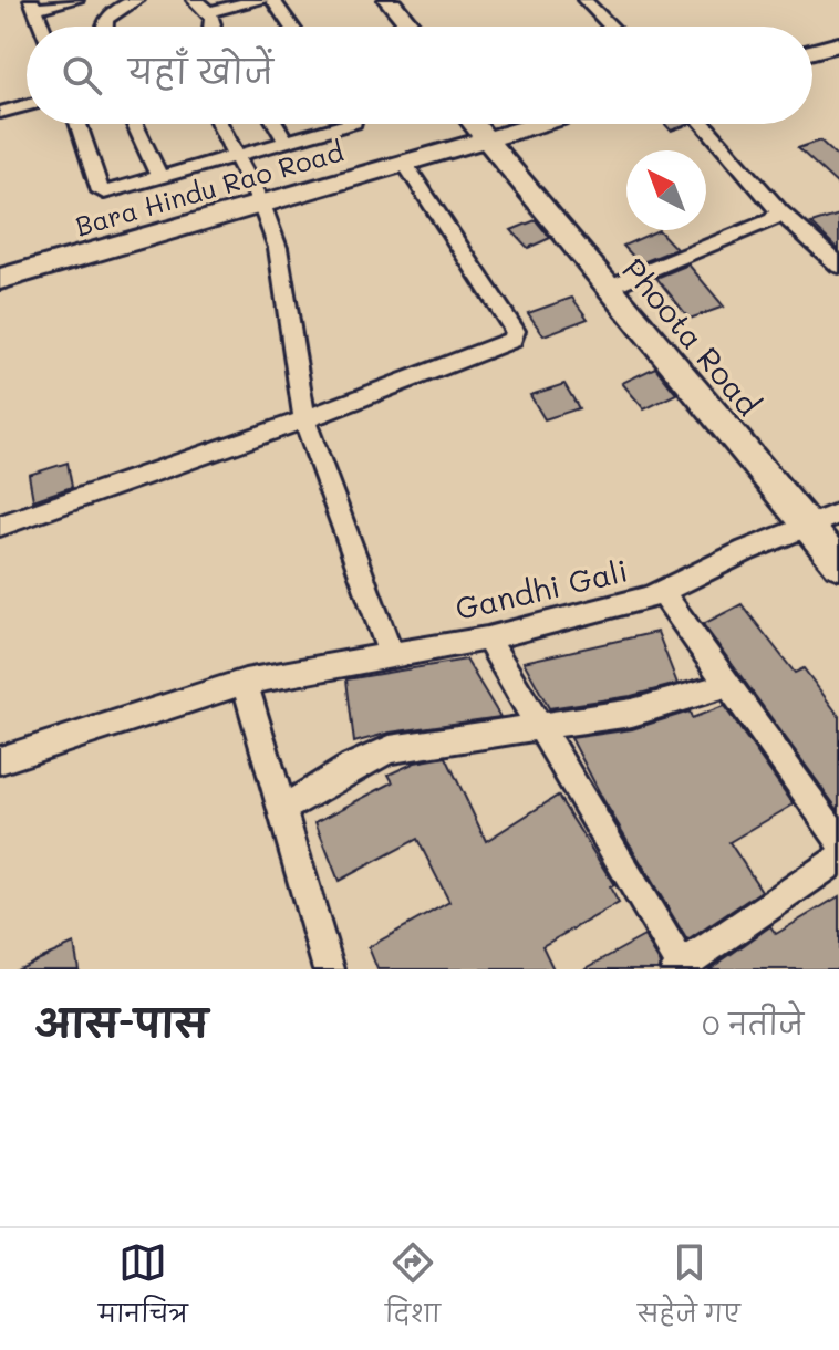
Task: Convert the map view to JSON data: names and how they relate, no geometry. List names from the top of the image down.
{
  "streets": {
    "street": ["Bara Hindu Rao Road", "Phoota Road", "Gandhi Gali"]
  },
  "crossings": [
    ["Bara Hindu Rao Road", "Phoota Road"],
    ["Phoota Road", "Gandhi Gali"]
  ],
  "north": "top left",
  "page": {
    "search": "यहाँ खोजें",
    "heading": ["आस-पास", "0 नतीजे"],
    "nav": ["मानचित्र", "दिशा", "सहेजे गए"]
  }
}
